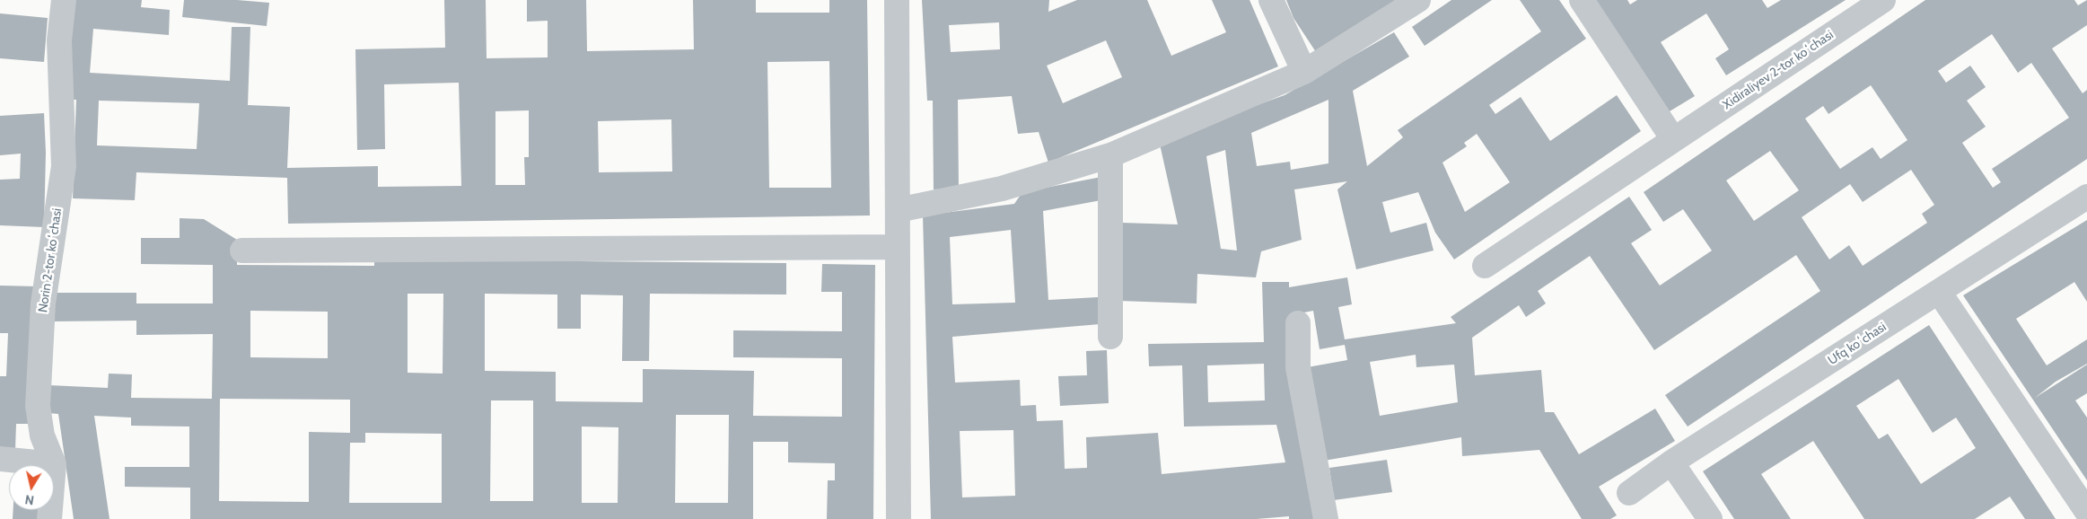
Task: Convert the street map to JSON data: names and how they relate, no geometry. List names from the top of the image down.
{
  "streets": {
    "street": ["Xidiraliyev 2-tor koʻchasi", "Norin 2-tor koʻchasi", "Ufq koʻchasi"]
  },
  "north": "bottom"
}
